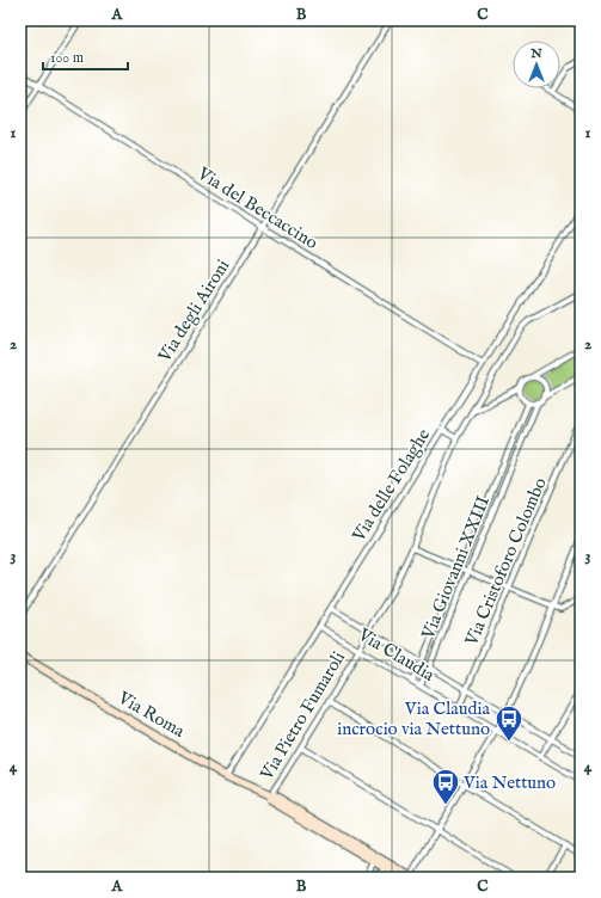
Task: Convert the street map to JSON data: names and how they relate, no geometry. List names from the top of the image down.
{
  "streets": {
    "street": [
      "Via del Beccaccino",
      "Via degli Aironi",
      "Via delle Folaghe",
      "Via Cristoforo Colombo",
      "Via Giovanni XXIII",
      "Via Claudia",
      "Via Roma",
      "Via Pietro Fumaroli"
    ]
  },
  "crossings": [
    ["Via del Beccaccino", "Via degli Aironi"],
    ["Via del Beccaccino", "Via delle Folaghe"],
    ["Via delle Folaghe", "Via Claudia"],
    ["Via delle Folaghe", "Via Roma"],
    ["Via Cristoforo Colombo", "Via Claudia"],
    ["Via Giovanni XXIII", "Via Claudia"],
    ["Via Claudia", "Via Pietro Fumaroli"],
    ["Via Roma", "Via Pietro Fumaroli"]
  ],
  "places": {
    "bus stop": ["Via Claudia incrocio via Nettuno", "Via Nettuno"]
  },
  "scale_bar": "100 m",
  "north": "top",
  "grid": {
    "columns": ["A", "B", "C"],
    "rows": [
      "1",
      "2",
      "3",
      "4"
    ]
  }
}
